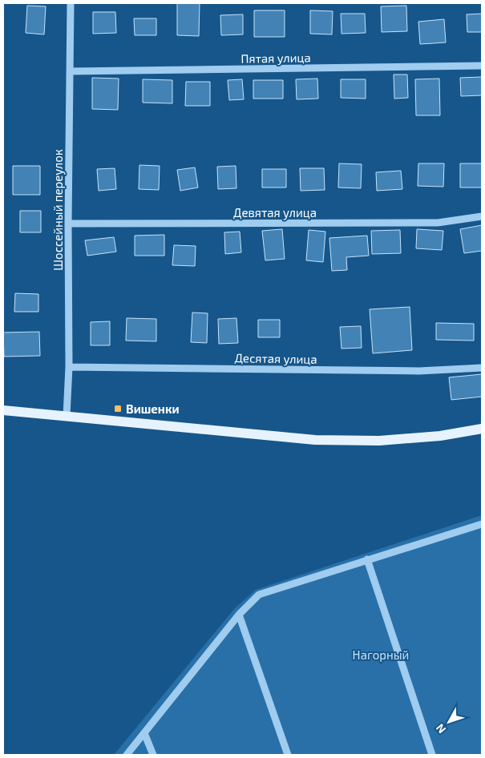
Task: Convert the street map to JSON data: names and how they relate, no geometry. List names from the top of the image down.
{
  "streets": {
    "street": [
      "Пятая улица",
      "Шоссейный переулок",
      "Девятая улица",
      "Десятая улица"
    ]
  },
  "crossings": [
    ["Пятая улица", "Шоссейный переулок"],
    ["Шоссейный переулок", "Девятая улица"],
    ["Шоссейный переулок", "Десятая улица"]
  ],
  "parks": ["Нагорный"],
  "places": {
    "transit": ["Вишенки"]
  },
  "north": "bottom left"
}
